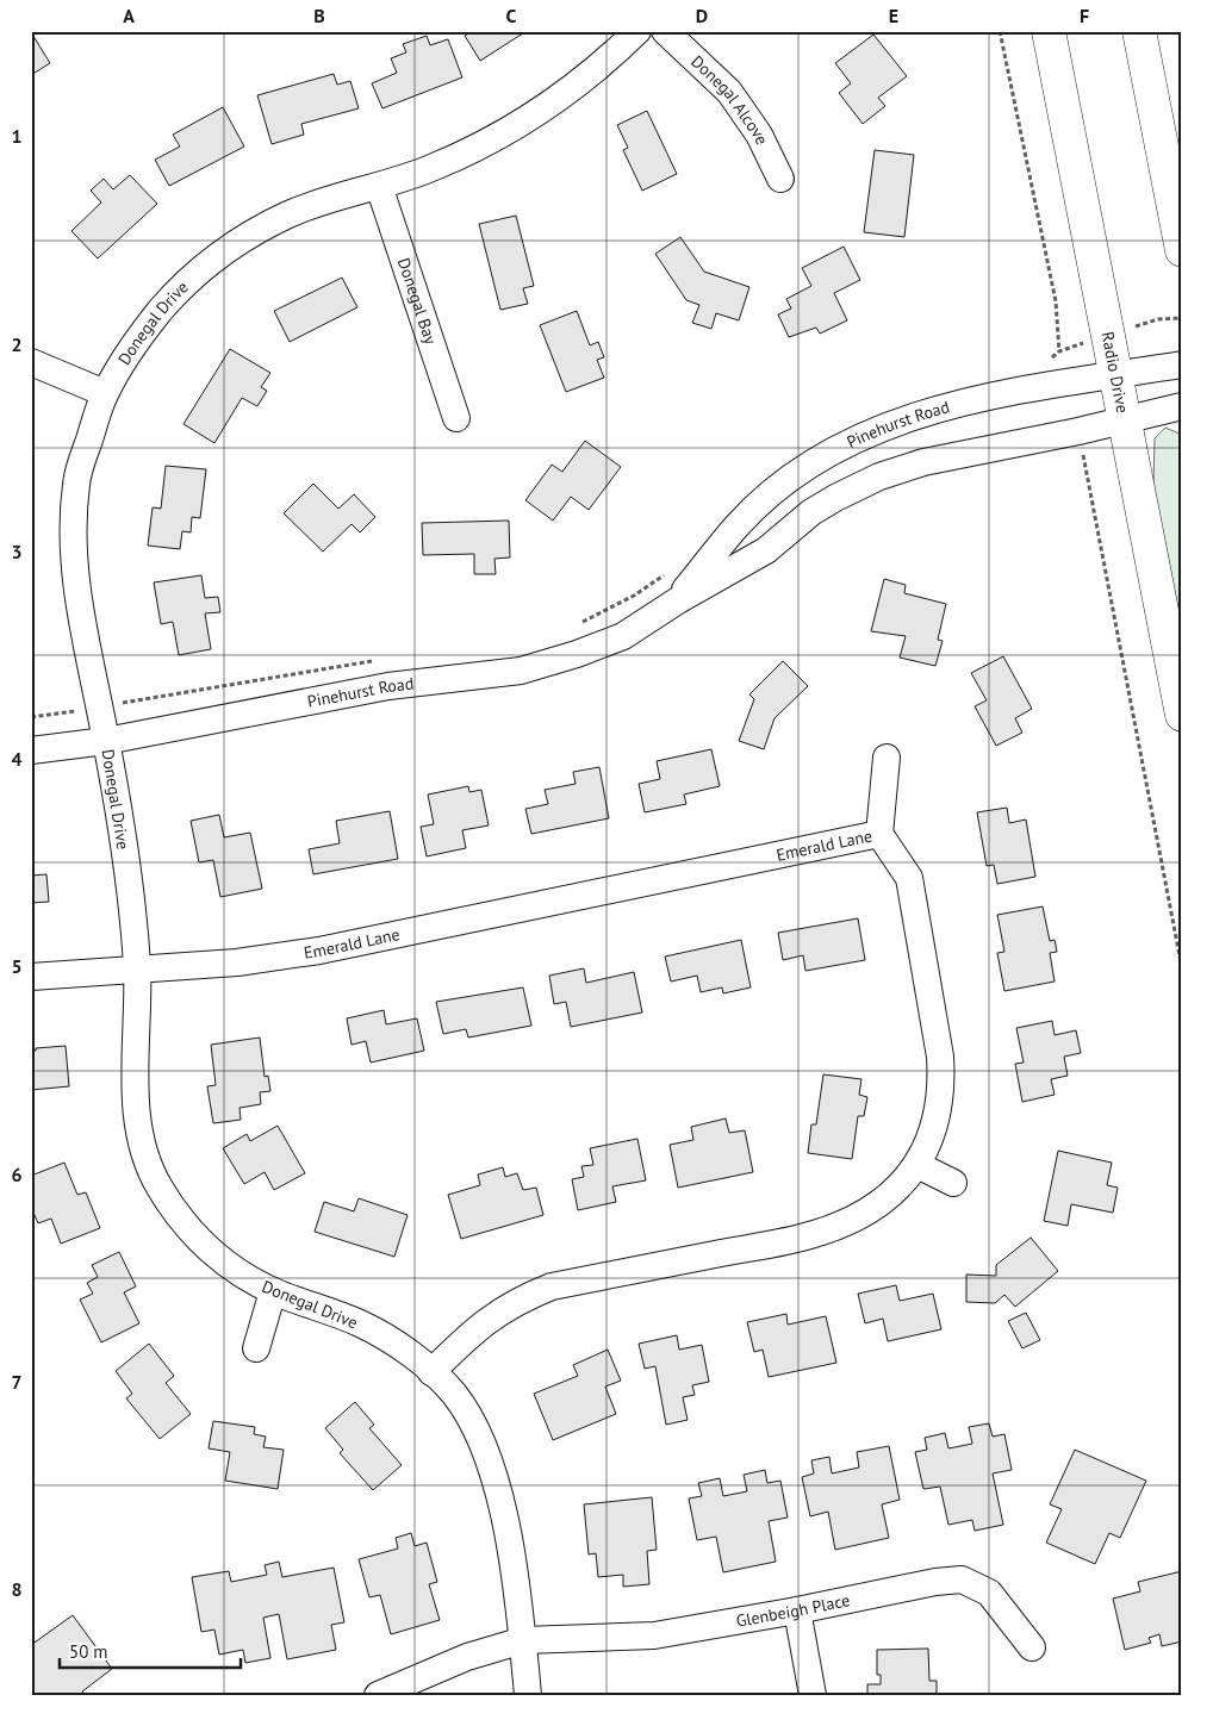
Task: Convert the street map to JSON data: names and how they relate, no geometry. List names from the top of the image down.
{
  "streets": {
    "main road": ["Radio Drive"],
    "street": [
      "Donegal Alcove",
      "Donegal Bay",
      "Donegal Drive",
      "Pinehurst Road",
      "Emerald Lane",
      "Glenbeigh Place"
    ]
  },
  "crossings": [
    ["Donegal Bay", "Donegal Drive"],
    ["Donegal Drive", "Pinehurst Road"],
    ["Donegal Drive", "Emerald Lane"],
    ["Donegal Drive", "Glenbeigh Place"],
    ["Radio Drive", "Pinehurst Road"]
  ],
  "scale_bar": "50 m",
  "grid": {
    "columns": [
      "A",
      "B",
      "C",
      "D",
      "E",
      "F"
    ],
    "rows": [
      "1",
      "2",
      "3",
      "4",
      "5",
      "6",
      "7",
      "8"
    ]
  }
}
